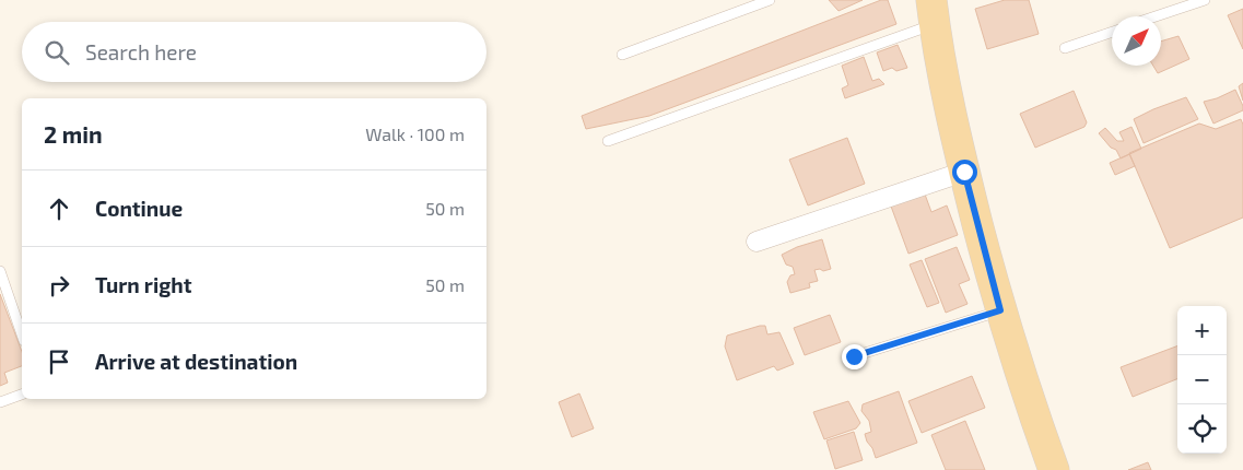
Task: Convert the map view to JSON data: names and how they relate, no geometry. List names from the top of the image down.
{
  "north": "top right",
  "page": {
    "search": "Search here",
    "heading": ["2 min", "Walk · 100 m"],
    "list": [
      ["Continue", "50 m"],
      ["Turn right", "50 m"],
      "Arrive at destination"
    ],
    "map_buttons": ["+", "−"]
  }
}
